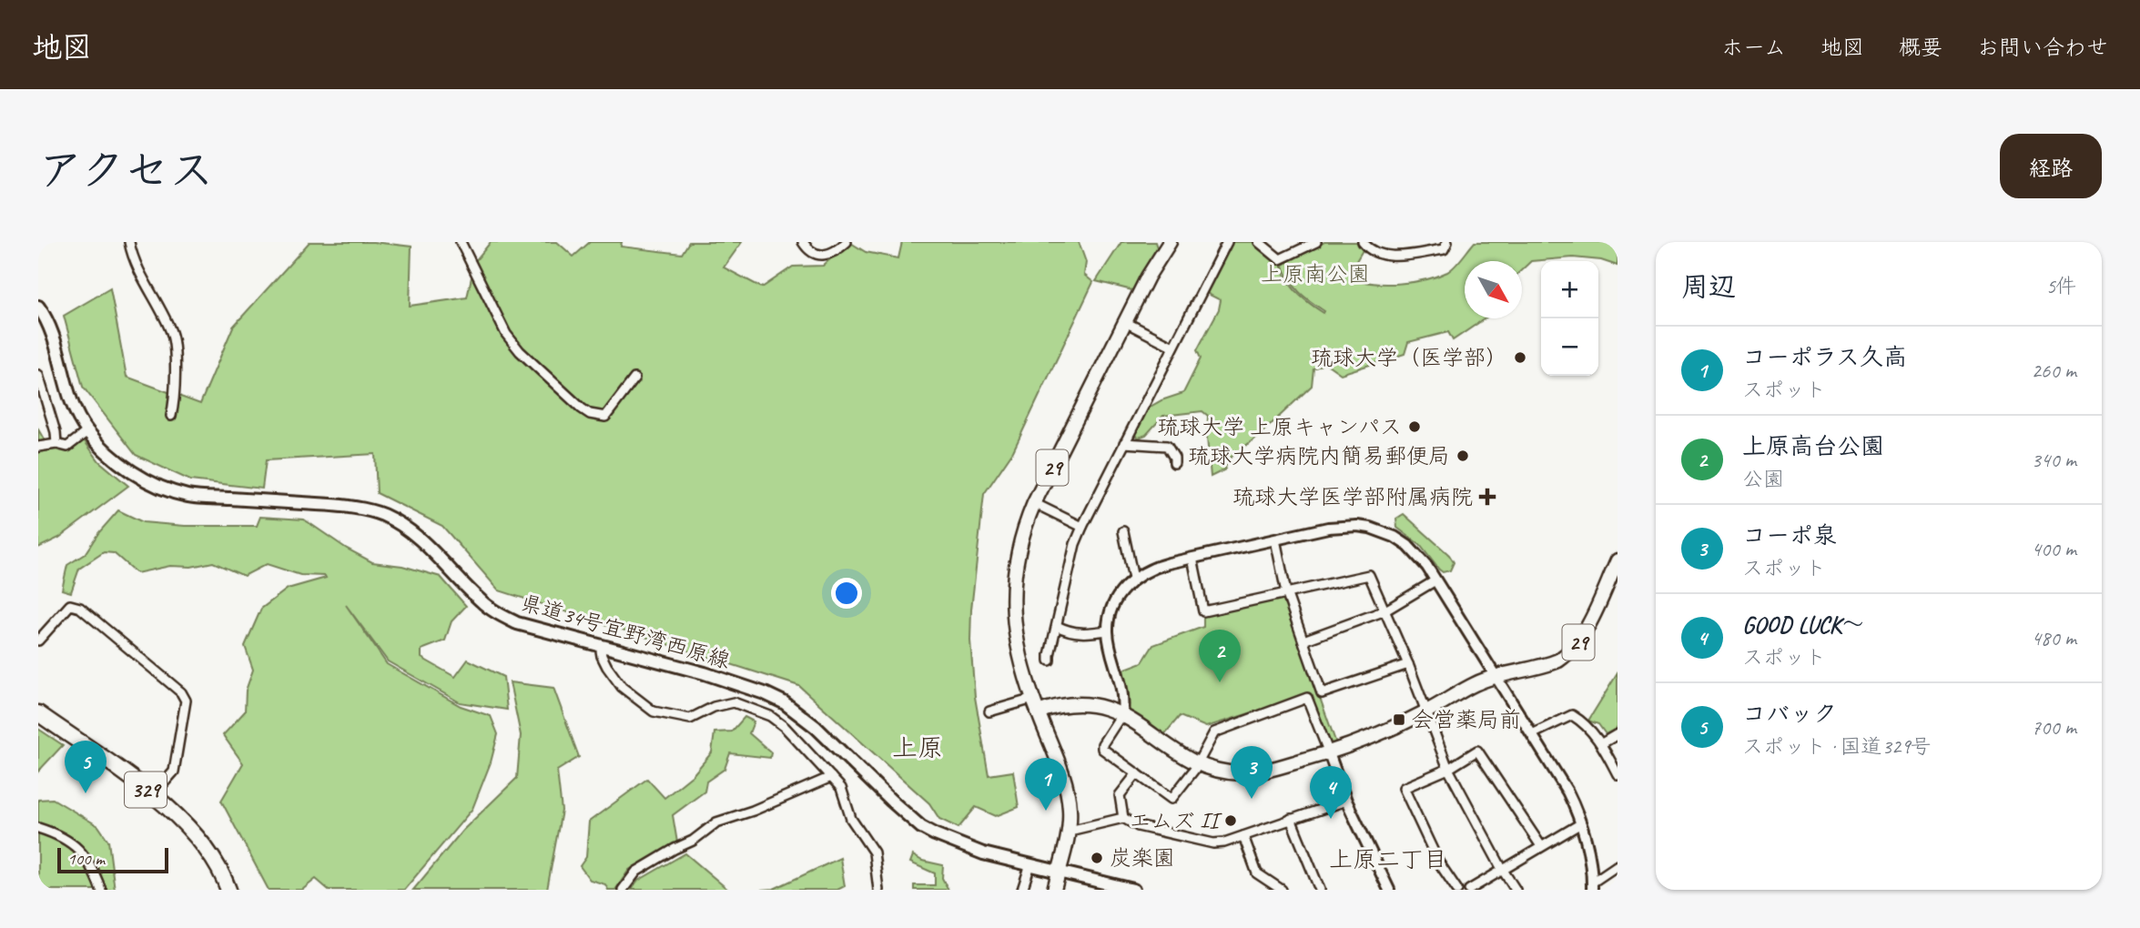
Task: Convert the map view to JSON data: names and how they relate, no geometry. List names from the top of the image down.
{
  "streets": {
    "highway": ["329"],
    "main road": ["29", "県道34号宜野湾西原線"]
  },
  "crossings": [
    ["29", "県道34号宜野湾西原線"]
  ],
  "districts": ["上原", "上原二丁目"],
  "parks": ["上原南公園"],
  "places": {
    "other": [
      "琉球大学（医学部）",
      "琉球大学 上原キャンパス",
      "琉球大学病院内簡易郵便局",
      "エムズ II",
      "炭楽園"
    ],
    "health": ["琉球大学医学部附属病院"],
    "transit": ["会営薬局前"]
  },
  "scale_bar": "100 m",
  "north": "bottom right",
  "page": {
    "header": "地図",
    "nav": [
      "ホーム",
      "地図",
      "概要",
      "お問い合わせ"
    ],
    "title": "アクセス",
    "buttons": "経路",
    "heading": ["周辺", "5件"],
    "map_buttons": ["+", "−"],
    "list": [
      {
        "mark": "1",
        "name": "コーポラス久高",
        "note": "スポット",
        "value": "260 m"
      },
      {
        "mark": "2",
        "name": "上原高台公園",
        "note": "公園",
        "value": "340 m"
      },
      {
        "mark": "3",
        "name": "コーポ泉",
        "note": "スポット",
        "value": "400 m"
      },
      {
        "mark": "4",
        "name": "GOOD LUCK～",
        "note": "スポット",
        "value": "480 m"
      },
      {
        "mark": "5",
        "name": "コバック",
        "note": "スポット · 国道329号",
        "value": "700 m"
      }
    ],
    "pins": [
      "2",
      "5",
      "3",
      "1",
      "4"
    ],
    "scale": "100 m"
  }
}
